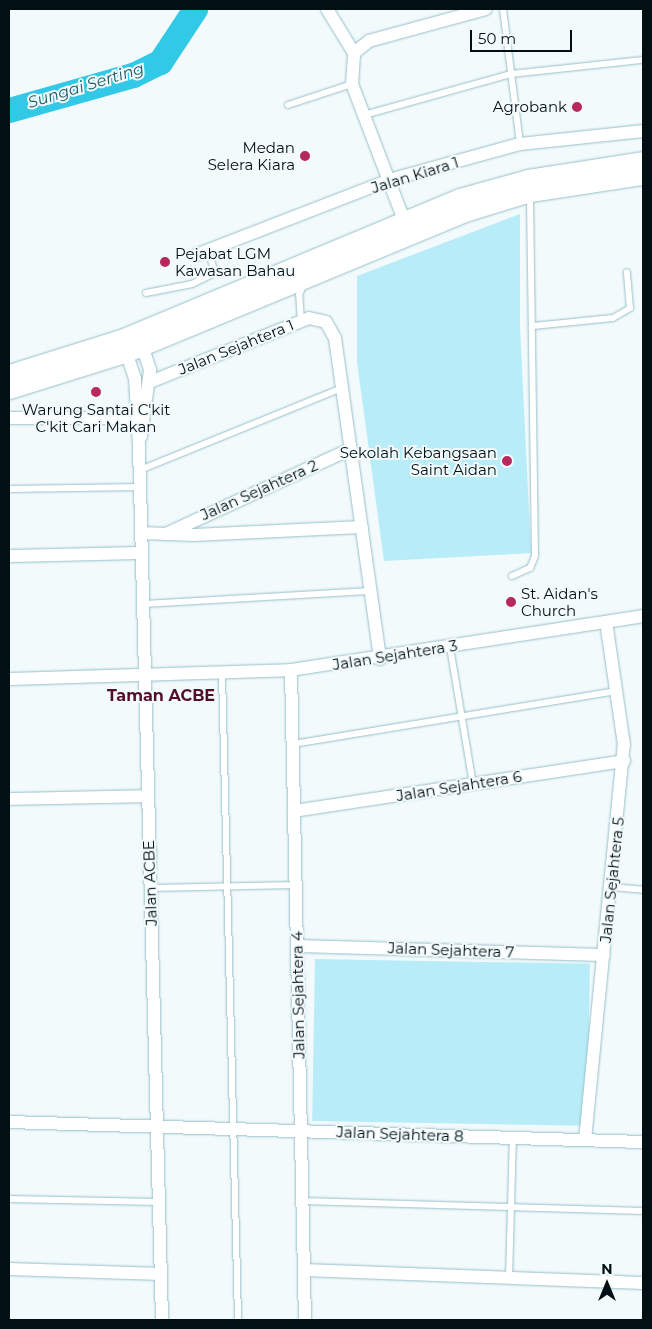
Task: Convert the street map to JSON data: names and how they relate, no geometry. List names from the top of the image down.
{
  "streets": {
    "street": [
      "Jalan Kiara 1",
      "Jalan Sejahtera 1",
      "Jalan Sejahtera 2",
      "Jalan Sejahtera 3",
      "Jalan Sejahtera 6",
      "Jalan Sejahtera 5",
      "Jalan ACBE",
      "Jalan Sejahtera 7",
      "Jalan Sejahtera 4",
      "Jalan Sejahtera 8"
    ]
  },
  "crossings": [
    ["Jalan Sejahtera 1", "Jalan ACBE"],
    ["Jalan Sejahtera 2", "Jalan ACBE"],
    ["Jalan Sejahtera 3", "Jalan Sejahtera 5"],
    ["Jalan Sejahtera 3", "Jalan ACBE"],
    ["Jalan Sejahtera 3", "Jalan Sejahtera 4"],
    ["Jalan Sejahtera 6", "Jalan Sejahtera 5"],
    ["Jalan Sejahtera 6", "Jalan Sejahtera 4"],
    ["Jalan Sejahtera 5", "Jalan Sejahtera 7"],
    ["Jalan Sejahtera 5", "Jalan Sejahtera 8"],
    ["Jalan ACBE", "Jalan Sejahtera 8"],
    ["Jalan Sejahtera 7", "Jalan Sejahtera 4"],
    ["Jalan Sejahtera 4", "Jalan Sejahtera 8"]
  ],
  "districts": ["Taman ACBE"],
  "water": ["Sungai Serting"],
  "places": [
    "Agrobank",
    "Medan Selera Kiara",
    "Pejabat LGM Kawasan Bahau",
    "Warung Santai C'kit C'kit Cari Makan",
    "Sekolah Kebangsaan Saint Aidan",
    "St. Aidan's Church"
  ],
  "scale_bar": "50 m",
  "north": "top"
}
